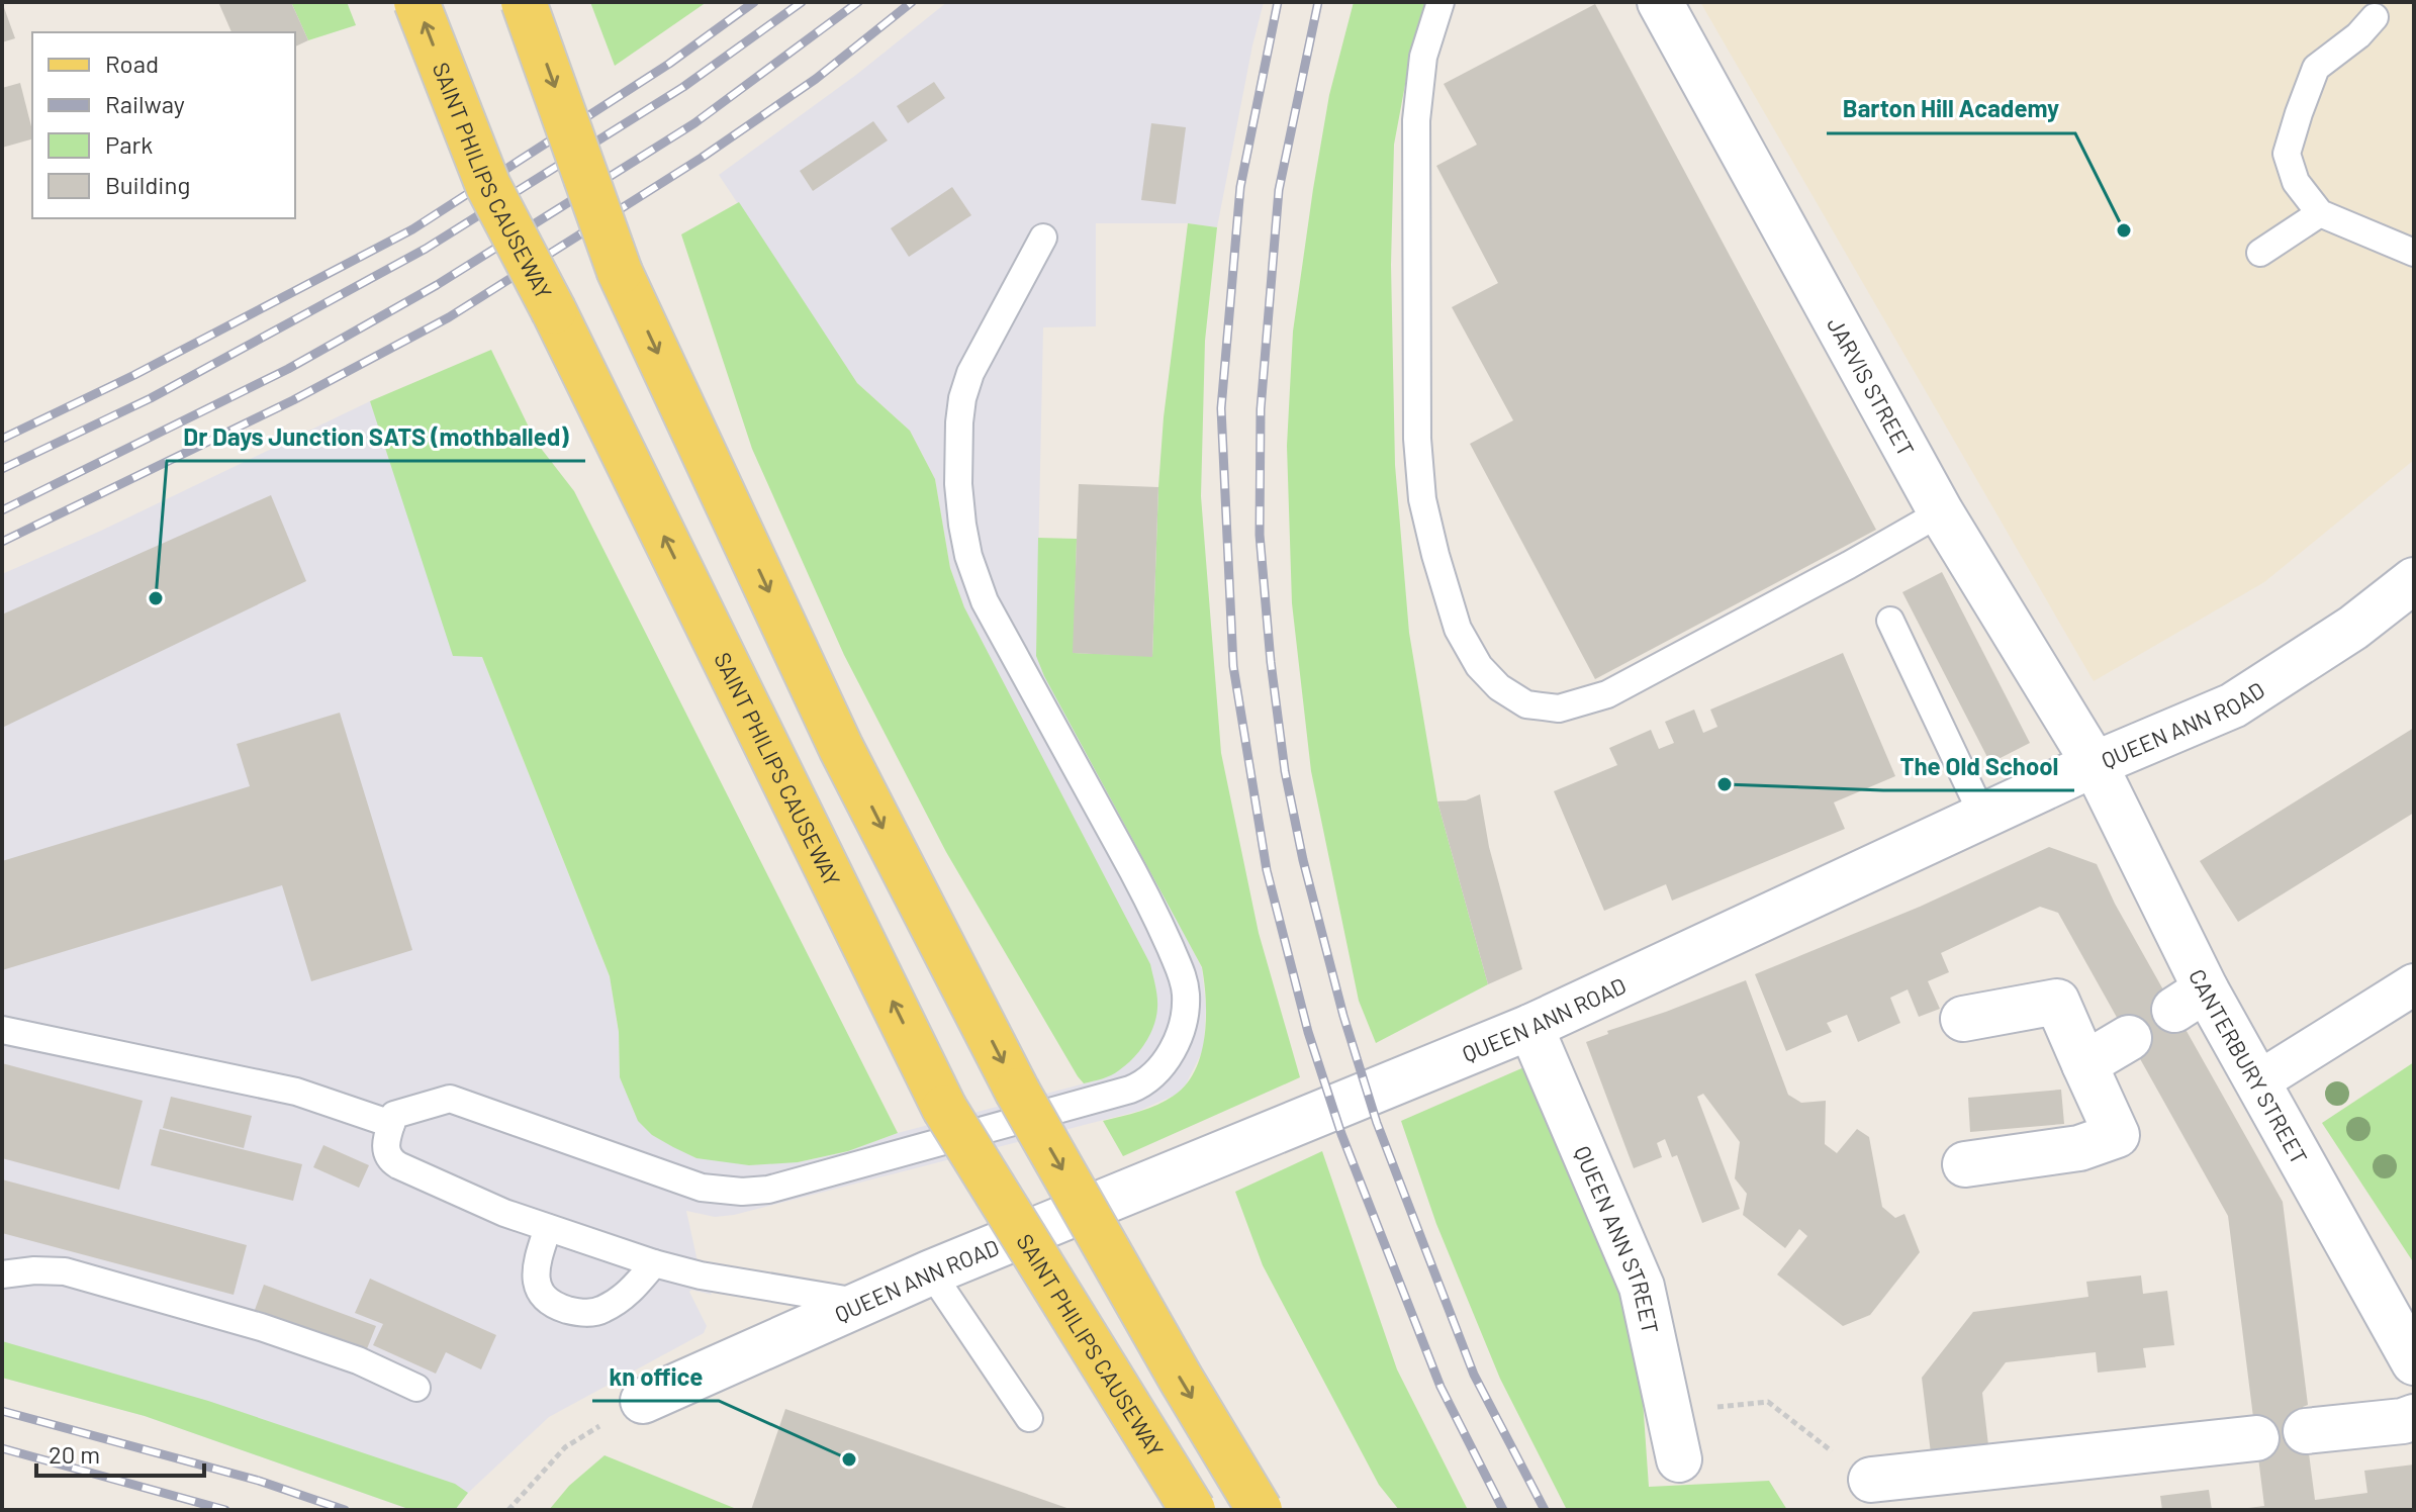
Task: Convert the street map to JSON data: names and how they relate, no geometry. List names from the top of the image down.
{
  "streets": {
    "main road": ["SAINT PHILIPS CAUSEWAY"],
    "street": [
      "JARVIS STREET",
      "QUEEN ANN ROAD",
      "CANTERBURY STREET",
      "QUEEN ANN STREET"
    ]
  },
  "crossings": [
    ["JARVIS STREET", "QUEEN ANN ROAD"],
    ["JARVIS STREET", "CANTERBURY STREET"],
    ["QUEEN ANN ROAD", "CANTERBURY STREET"],
    ["QUEEN ANN ROAD", "QUEEN ANN STREET"]
  ],
  "places": [
    "Barton Hill Academy",
    "Dr Days Junction SATS (mothballed)",
    "The Old School",
    "kn office"
  ],
  "legend": [
    "Road",
    "Railway",
    "Park",
    "Building"
  ],
  "scale_bar": "20 m"
}
